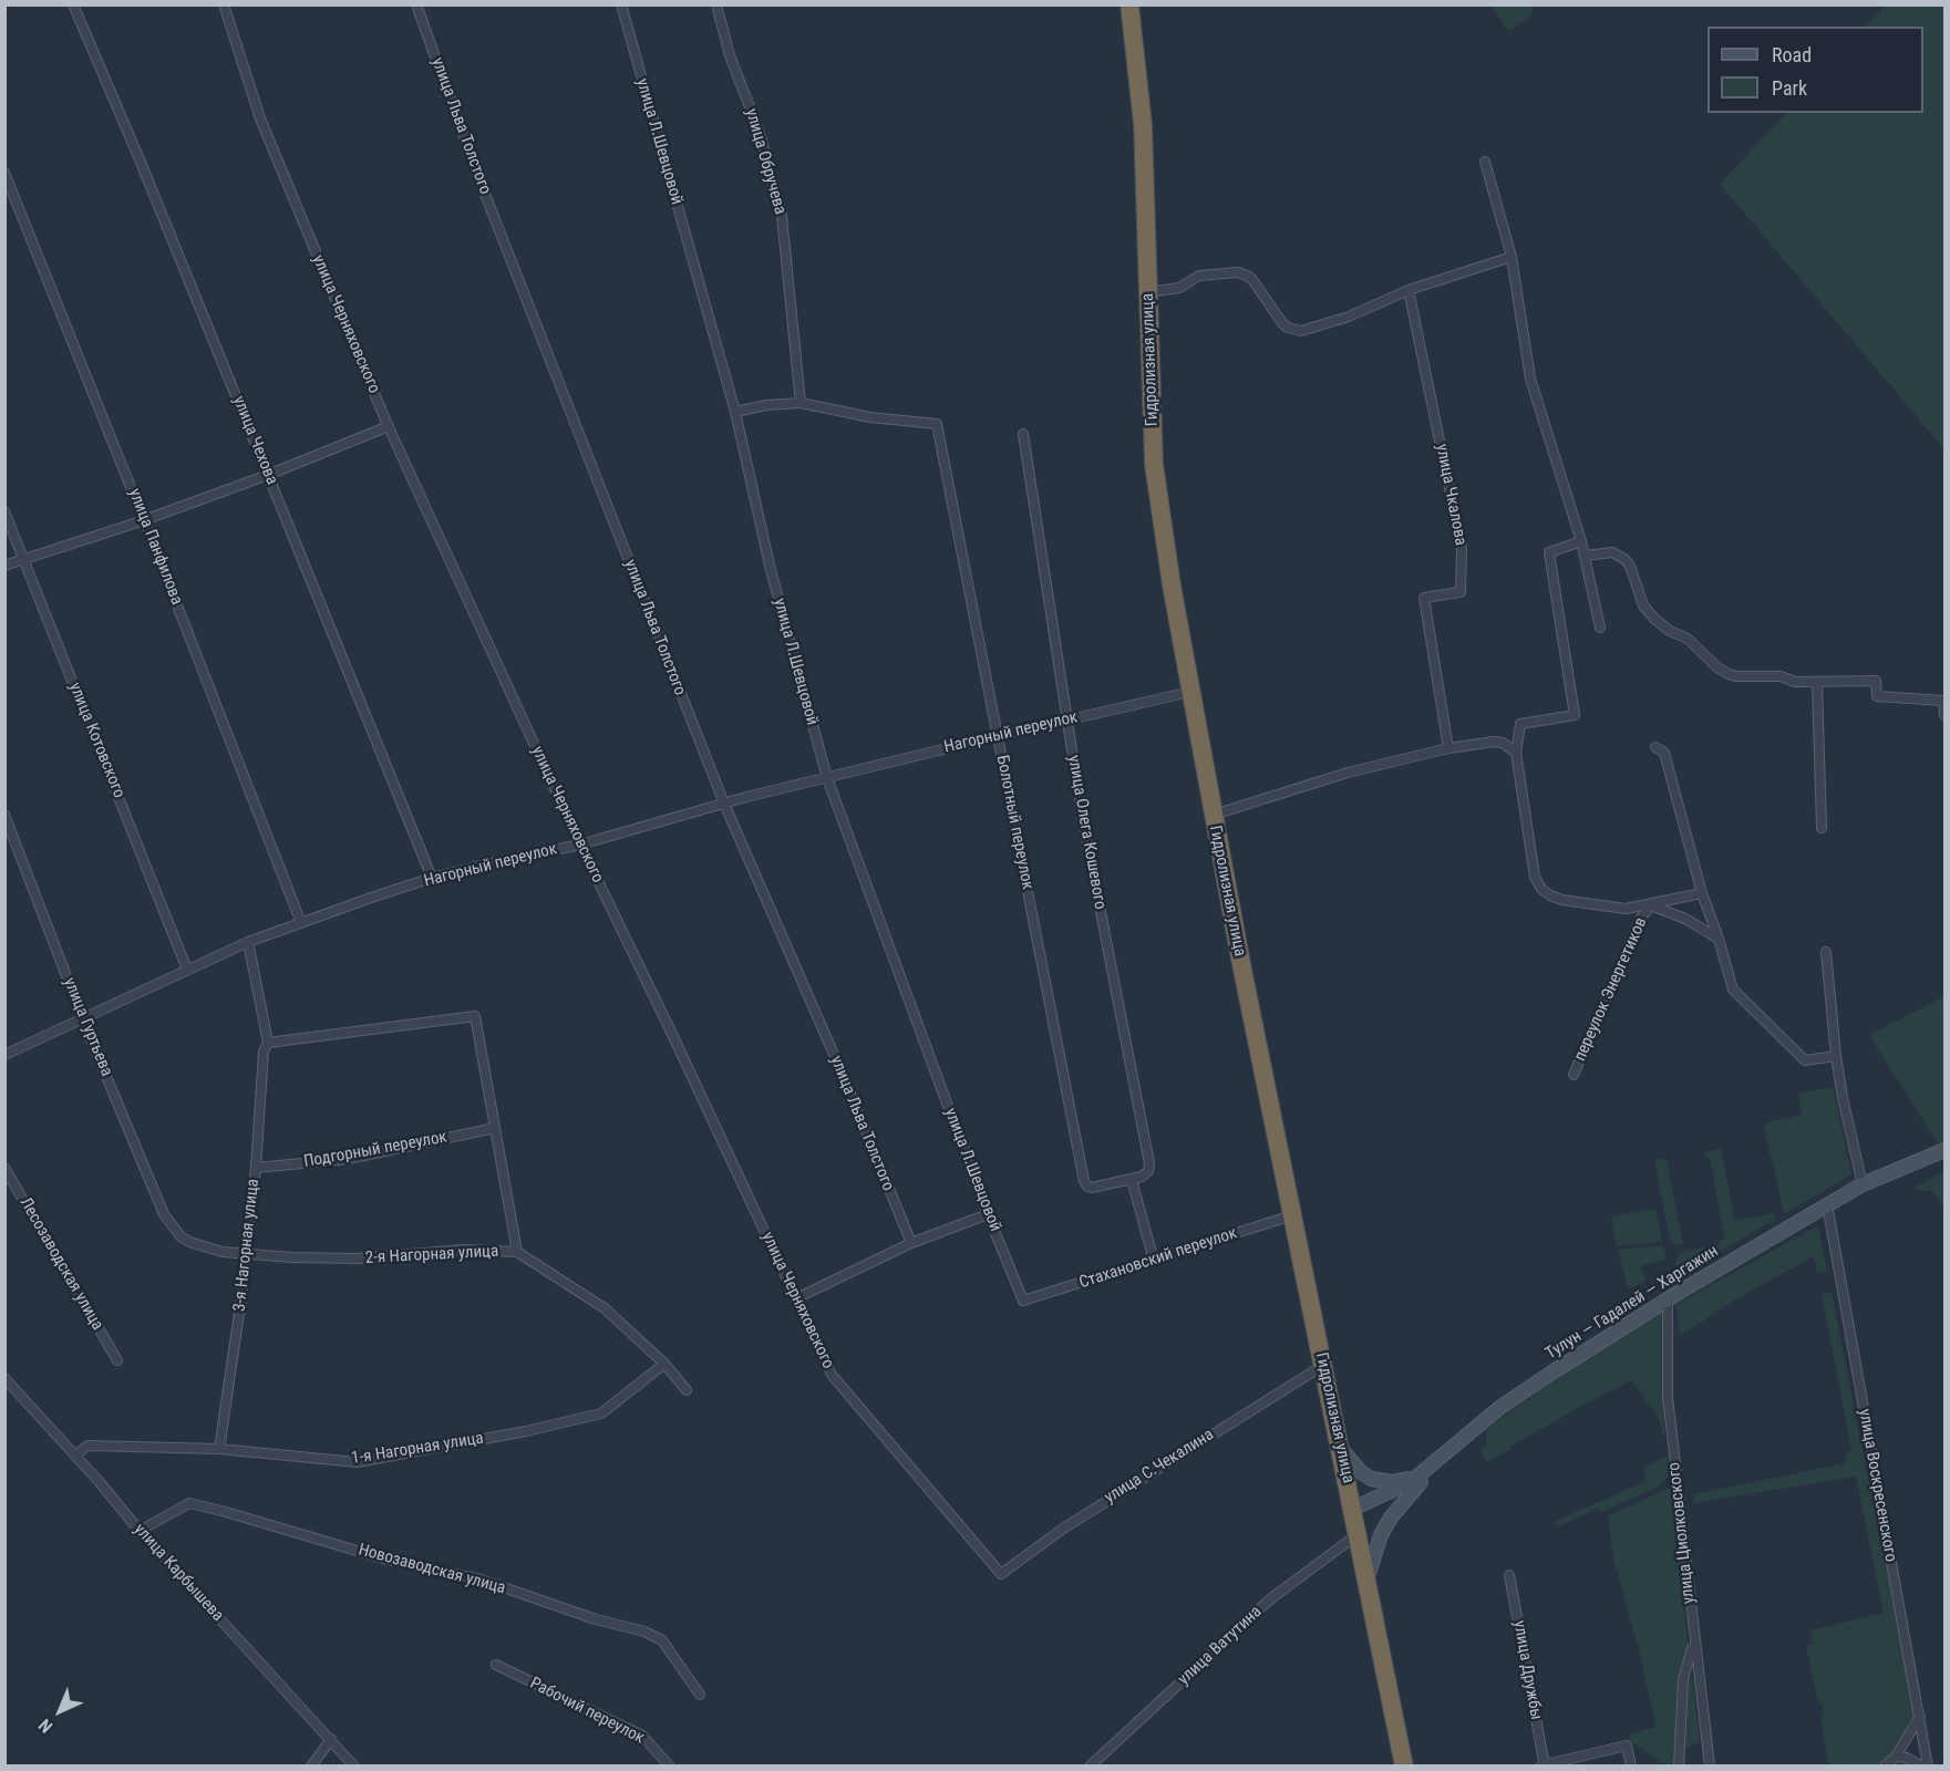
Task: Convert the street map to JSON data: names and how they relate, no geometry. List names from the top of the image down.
{
  "streets": {
    "highway": ["Гидролизная улица"],
    "street": [
      "улица Льва Толстого",
      "улица Л.Шевцовой",
      "улица Обручева",
      "улица Черняховского",
      "улица Чехова",
      "улица Чкалова",
      "улица Панфилова",
      "Нагорный переулок",
      "улица Котовского",
      "Болотный переулок",
      "улица Олега Кошевого",
      "переулок Энергетиков",
      "улица Гуртьева",
      "Подгорный переулок",
      "3-я Нагорная улица",
      "2-я Нагорная улица",
      "Стахановский переулок",
      "Лесозаводская улица",
      "Тулун — Гадалей — Харгажин",
      "1-я Нагорная улица",
      "улица С.Чекалина",
      "улица Воскресенского",
      "улица Циолковского",
      "Новозаводская улица",
      "улица Карбышева",
      "улица Ватутина",
      "улица Дружбы",
      "Рабочий переулок"
    ]
  },
  "crossings": [
    ["улица Льва Толстого", "Нагорный переулок"],
    ["улица Л.Шевцовой", "Нагорный переулок"],
    ["улица Л.Шевцовой", "Стахановский переулок"],
    ["улица Обручева", "Болотный переулок"],
    ["улица Черняховского", "Нагорный переулок"],
    ["улица Черняховского", "улица С.Чекалина"],
    ["Гидролизная улица", "Нагорный переулок"],
    ["Гидролизная улица", "Стахановский переулок"],
    ["Гидролизная улица", "Тулун — Гадалей — Харгажин"],
    ["Гидролизная улица", "улица С.Чекалина"],
    ["Гидролизная улица", "улица Ватутина"],
    ["улица Чехова", "Нагорный переулок"],
    ["улица Панфилова", "Нагорный переулок"],
    ["Нагорный переулок", "улица Котовского"],
    ["Нагорный переулок", "Болотный переулок"],
    ["Нагорный переулок", "улица Олега Кошевого"],
    ["Нагорный переулок", "улица Гуртьева"],
    ["Нагорный переулок", "3-я Нагорная улица"],
    ["Болотный переулок", "улица Олега Кошевого"],
    ["улица Гуртьева", "2-я Нагорная улица"],
    ["Подгорный переулок", "3-я Нагорная улица"],
    ["3-я Нагорная улица", "2-я Нагорная улица"],
    ["3-я Нагорная улица", "1-я Нагорная улица"],
    ["2-я Нагорная улица", "1-я Нагорная улица"],
    ["Тулун — Гадалей — Харгажин", "улица Воскресенского"],
    ["Тулун — Гадалей — Харгажин", "улица Циолковского"],
    ["1-я Нагорная улица", "улица Карбышева"],
    ["Новозаводская улица", "улица Карбышева"]
  ],
  "legend": ["Road", "Park"],
  "north": "bottom left"
}
